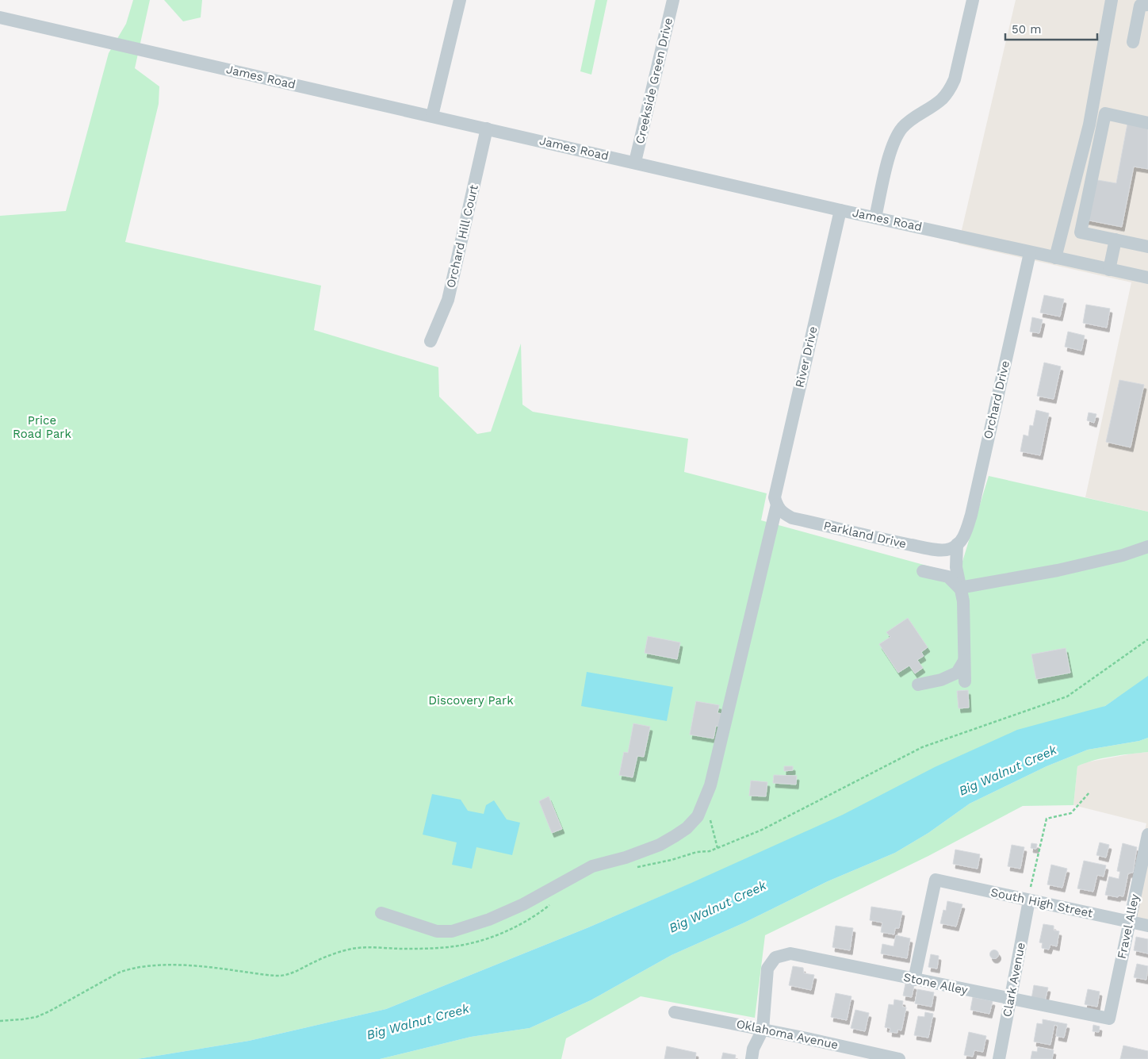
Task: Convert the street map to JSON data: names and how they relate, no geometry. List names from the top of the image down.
{
  "streets": {
    "street": [
      "James Road",
      "Creekside Green Drive",
      "Orchard Hill Court",
      "River Drive",
      "Orchard Drive",
      "Parkland Drive",
      "South High Street",
      "Fravel Alley",
      "Clark Avenue",
      "Stone Alley",
      "Oklahoma Avenue"
    ]
  },
  "crossings": [
    ["James Road", "Creekside Green Drive"],
    ["James Road", "Orchard Hill Court"],
    ["James Road", "River Drive"],
    ["James Road", "Orchard Drive"],
    ["River Drive", "Parkland Drive"],
    ["Orchard Drive", "Parkland Drive"],
    ["South High Street", "Fravel Alley"],
    ["South High Street", "Clark Avenue"],
    ["South High Street", "Stone Alley"],
    ["Fravel Alley", "Stone Alley"],
    ["Clark Avenue", "Stone Alley"],
    ["Stone Alley", "Oklahoma Avenue"]
  ],
  "water": ["Big Walnut Creek"],
  "parks": ["Price Road Park", "Discovery Park"],
  "scale_bar": "50 m"
}
